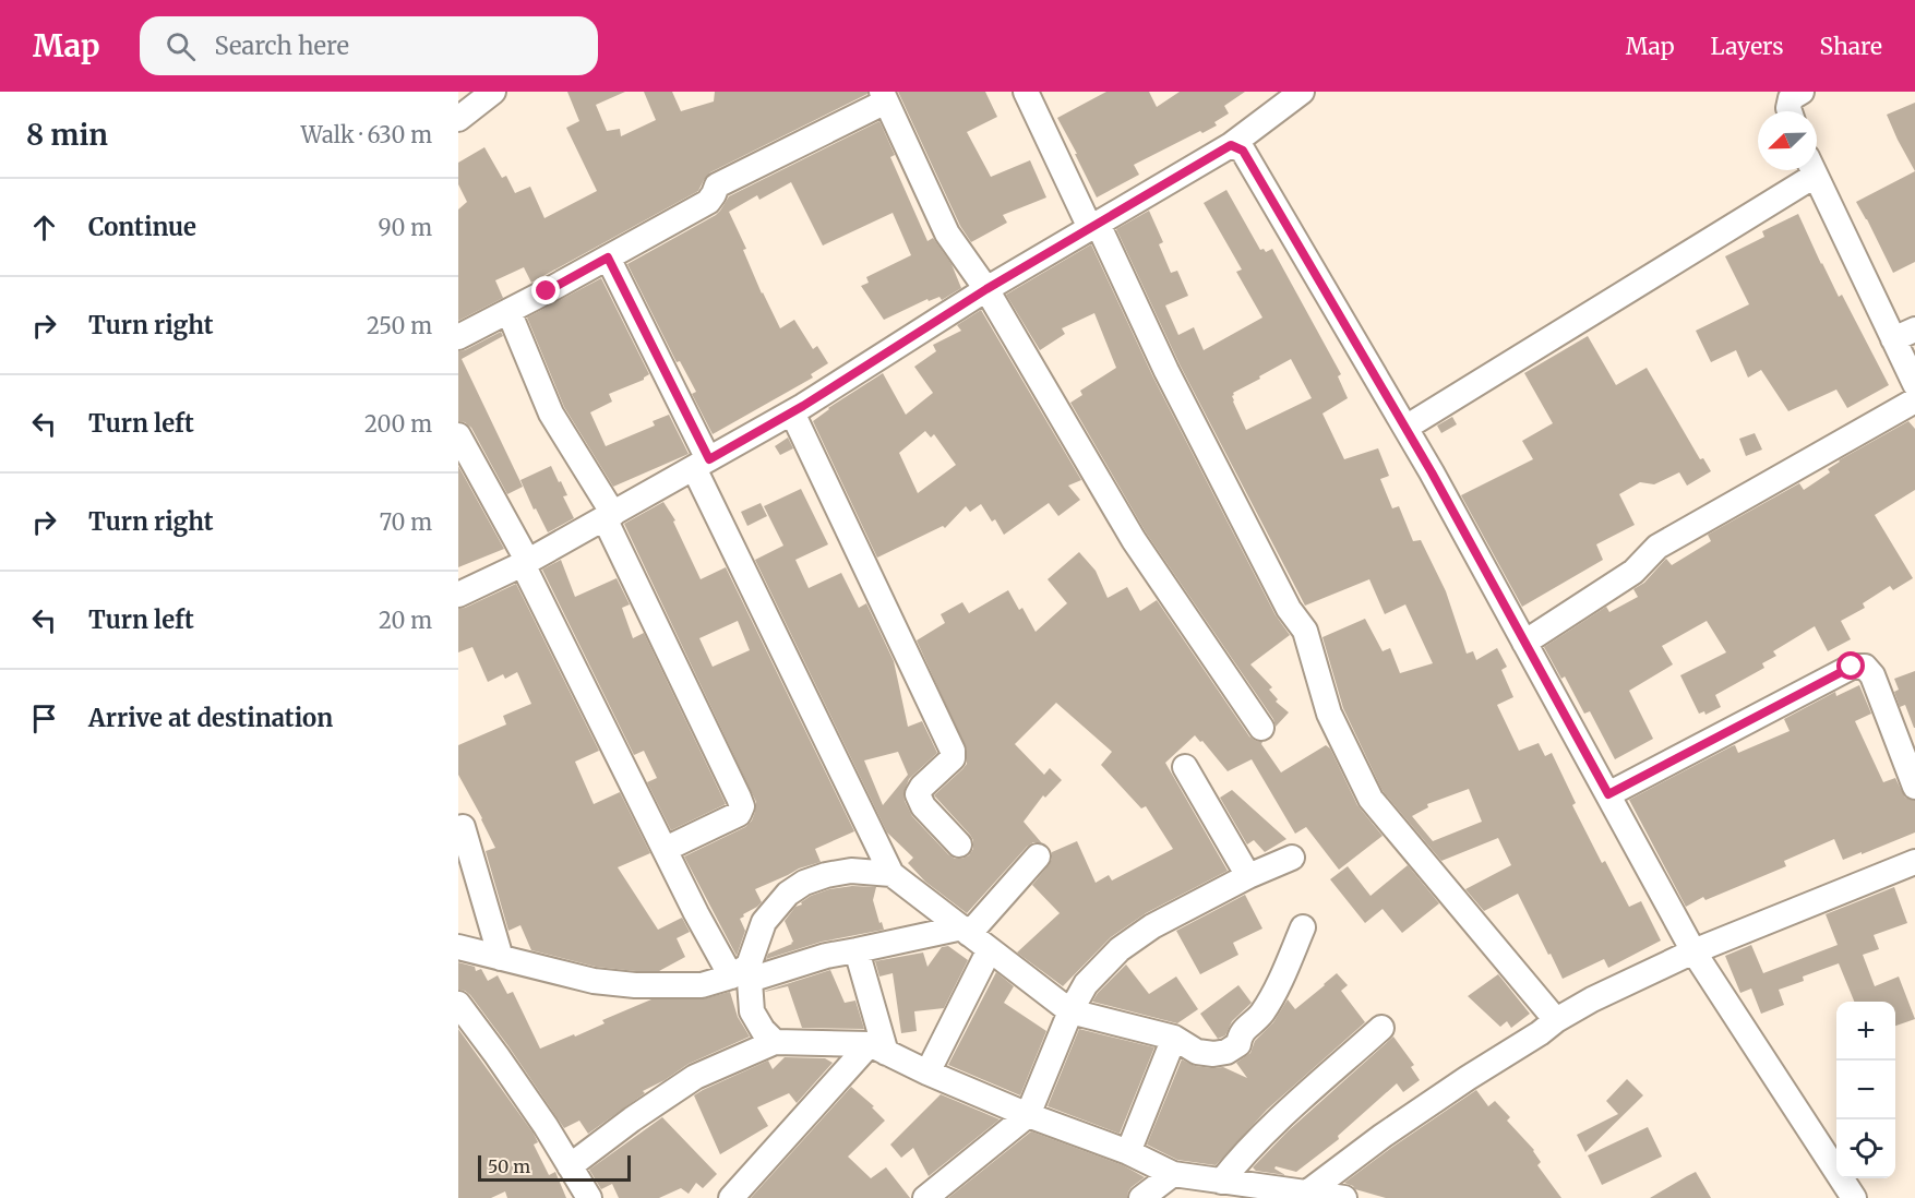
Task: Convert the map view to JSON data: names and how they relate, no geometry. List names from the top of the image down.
{
  "scale_bar": "50 m",
  "north": "bottom left",
  "page": {
    "header": "Map",
    "search": "Search here",
    "nav": ["Map", "Layers", "Share"],
    "heading": ["8 min", "Walk · 630 m"],
    "list": [
      ["Continue", "90 m"],
      ["Turn right", "250 m"],
      ["Turn left", "200 m"],
      ["Turn right", "70 m"],
      ["Turn left", "20 m"],
      "Arrive at destination"
    ],
    "map_buttons": ["+", "−"],
    "scale": "50 m"
  }
}
